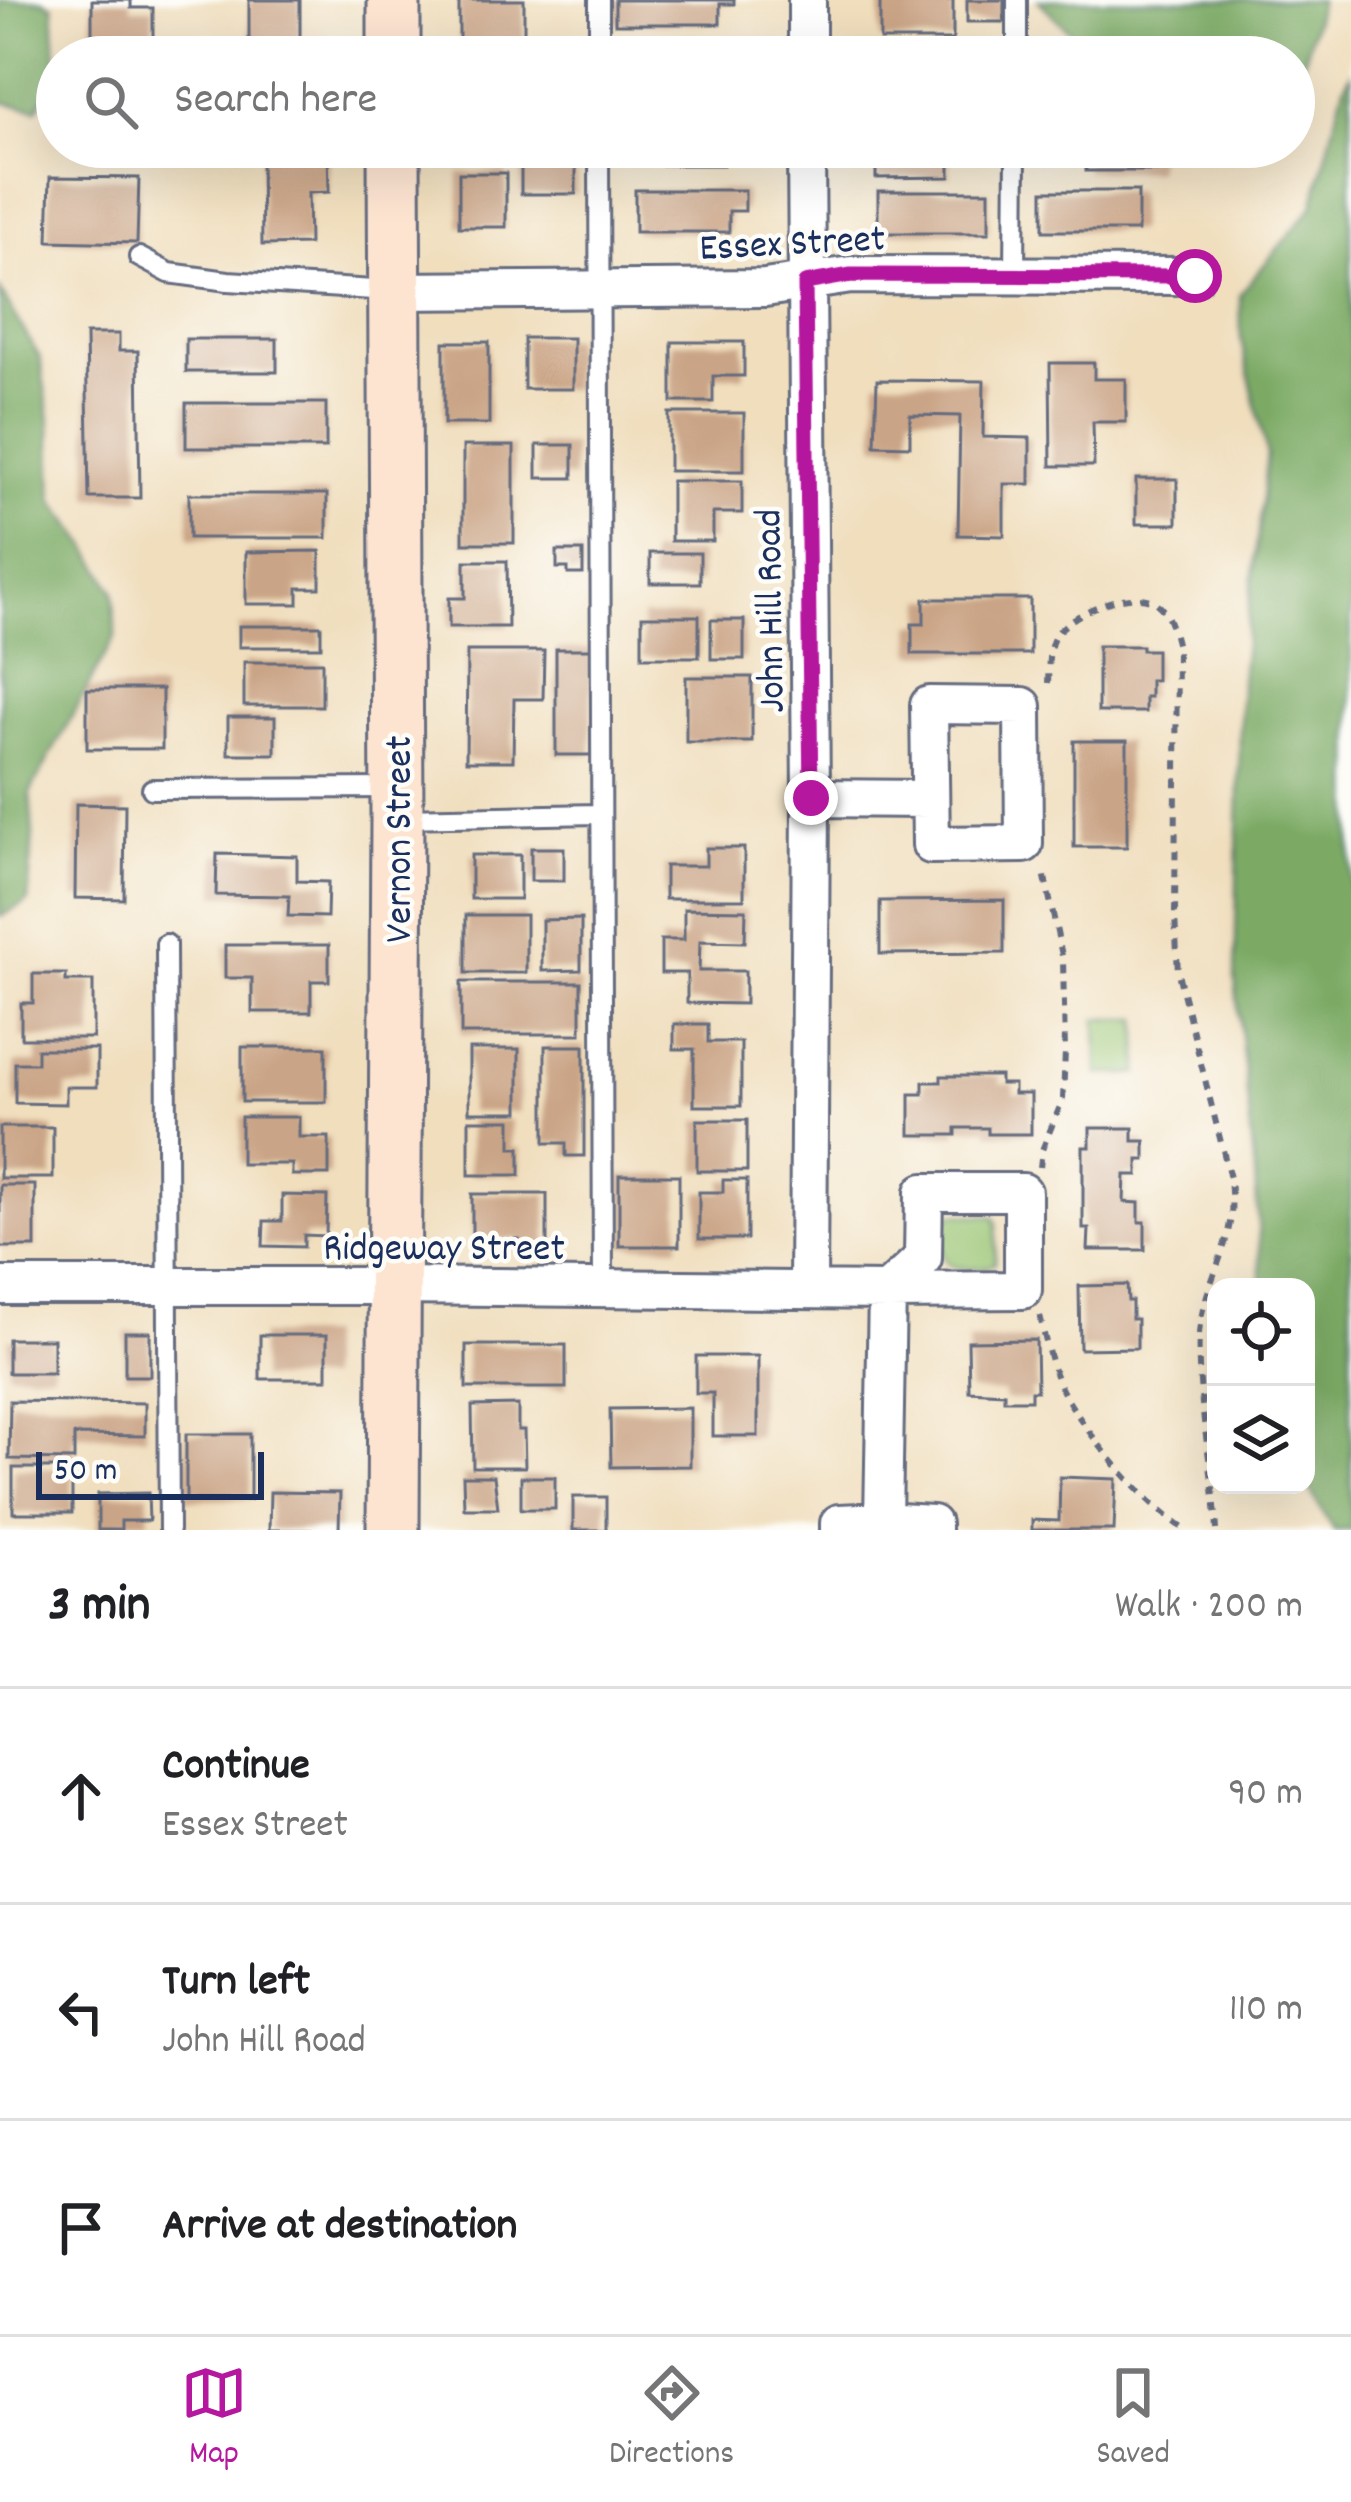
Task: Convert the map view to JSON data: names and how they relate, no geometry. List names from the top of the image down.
{
  "streets": {
    "street": [
      "Essex Street",
      "John Hill Road",
      "Vernon Street",
      "Ridgeway Street"
    ]
  },
  "crossings": [
    ["Essex Street", "John Hill Road"],
    ["Essex Street", "Vernon Street"],
    ["John Hill Road", "Ridgeway Street"],
    ["Vernon Street", "Ridgeway Street"]
  ],
  "scale_bar": "50 m",
  "page": {
    "search": "Search here",
    "scale": "50 m",
    "heading": ["3 min", "Walk · 200 m"],
    "list": [
      ["Continue", "Essex Street", "90 m"],
      ["Turn left", "John Hill Road", "110 m"],
      "Arrive at destination"
    ],
    "nav": ["Map", "Directions", "Saved"]
  }
}
